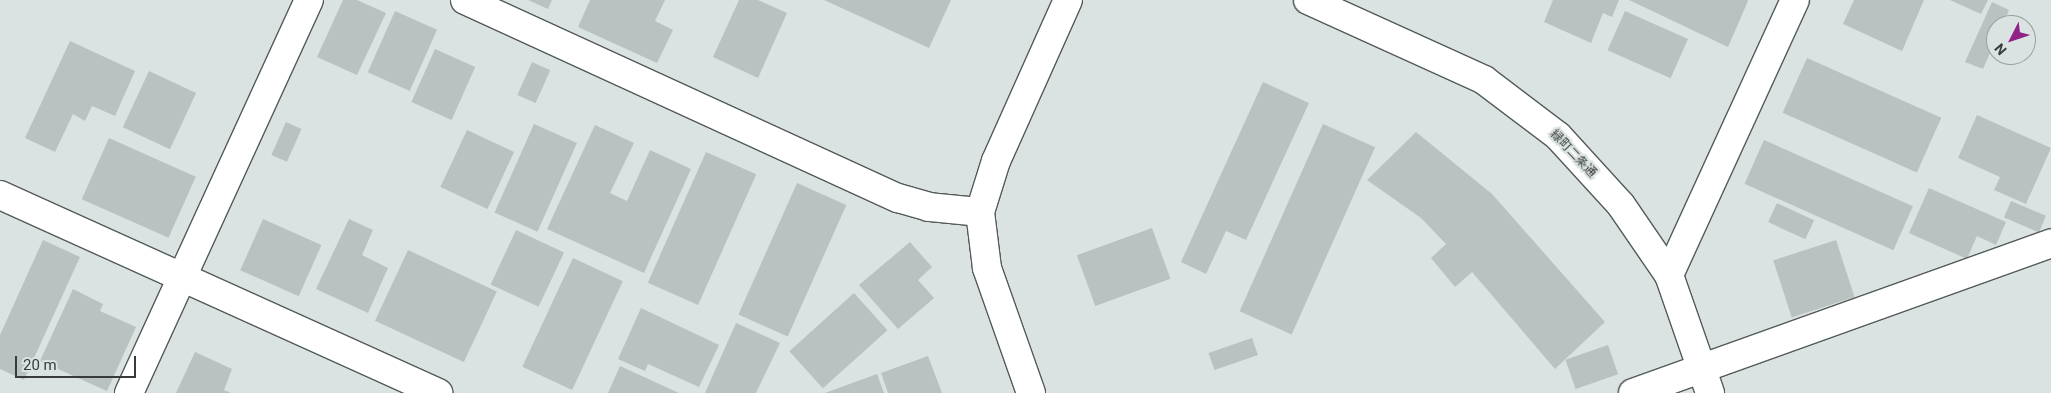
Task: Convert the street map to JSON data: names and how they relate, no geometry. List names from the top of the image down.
{
  "streets": {
    "street": ["緑町二条通"]
  },
  "scale_bar": "20 m",
  "north": "bottom left"
}
